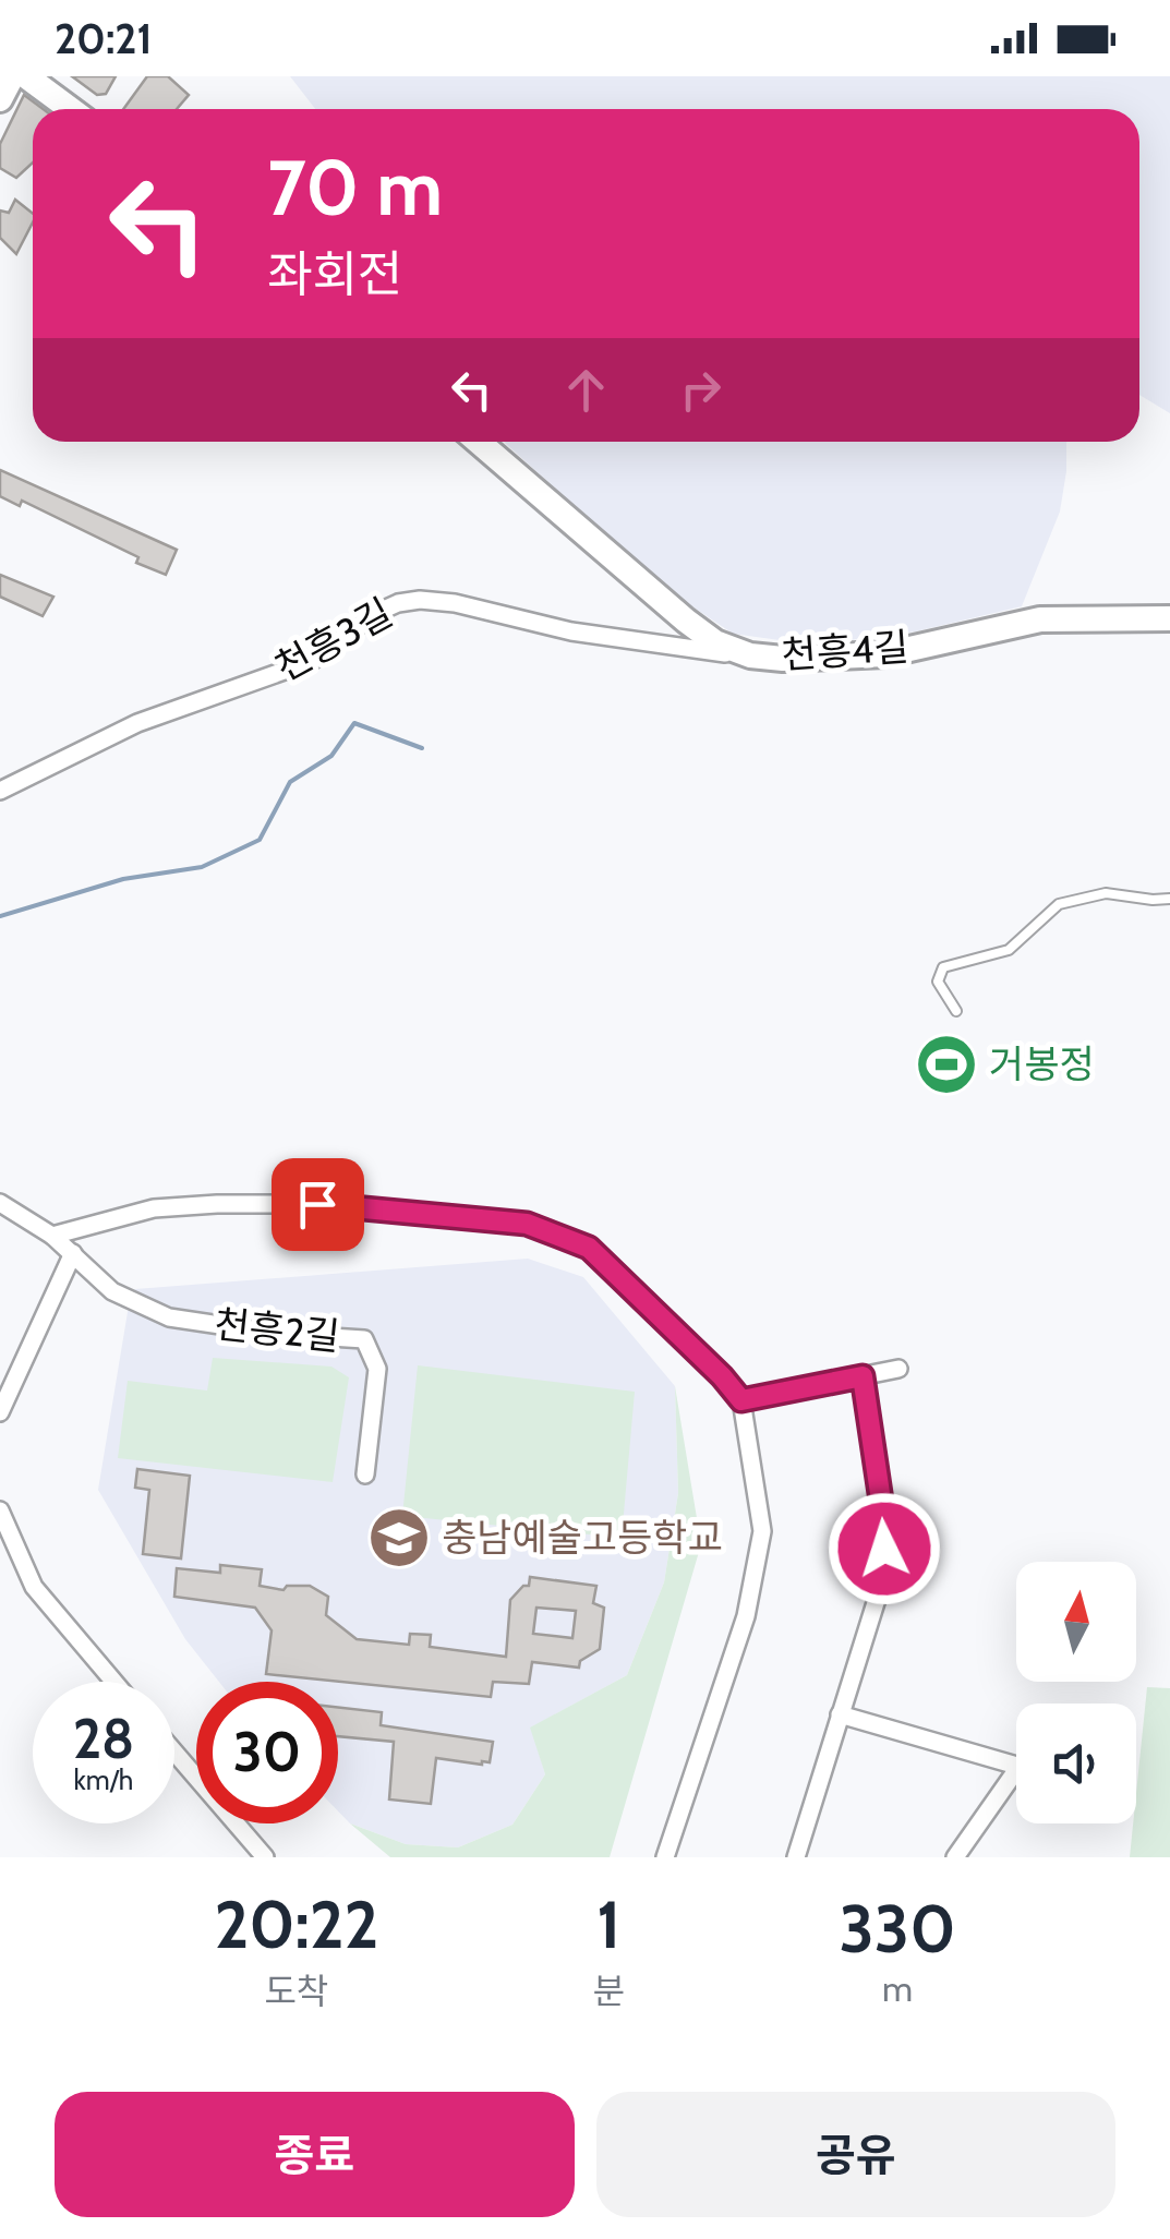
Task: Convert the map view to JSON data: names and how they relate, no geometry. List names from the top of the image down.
{
  "streets": {
    "street": ["천흥3길", "천흥4길", "천흥2길"]
  },
  "crossings": [
    ["천흥3길", "천흥4길"]
  ],
  "places": {
    "sports": ["거봉정"],
    "school or university": ["충남예술고등학교"]
  },
  "north": "top",
  "page": {
    "status": "20:21",
    "turn": ["70 m", "좌회전"],
    "speed": "28 km/h",
    "limit": "30",
    "eta": [
      "20:22",
      "도착",
      "1",
      "분",
      "330",
      "m"
    ],
    "buttons": ["종료", "공유"]
  }
}
